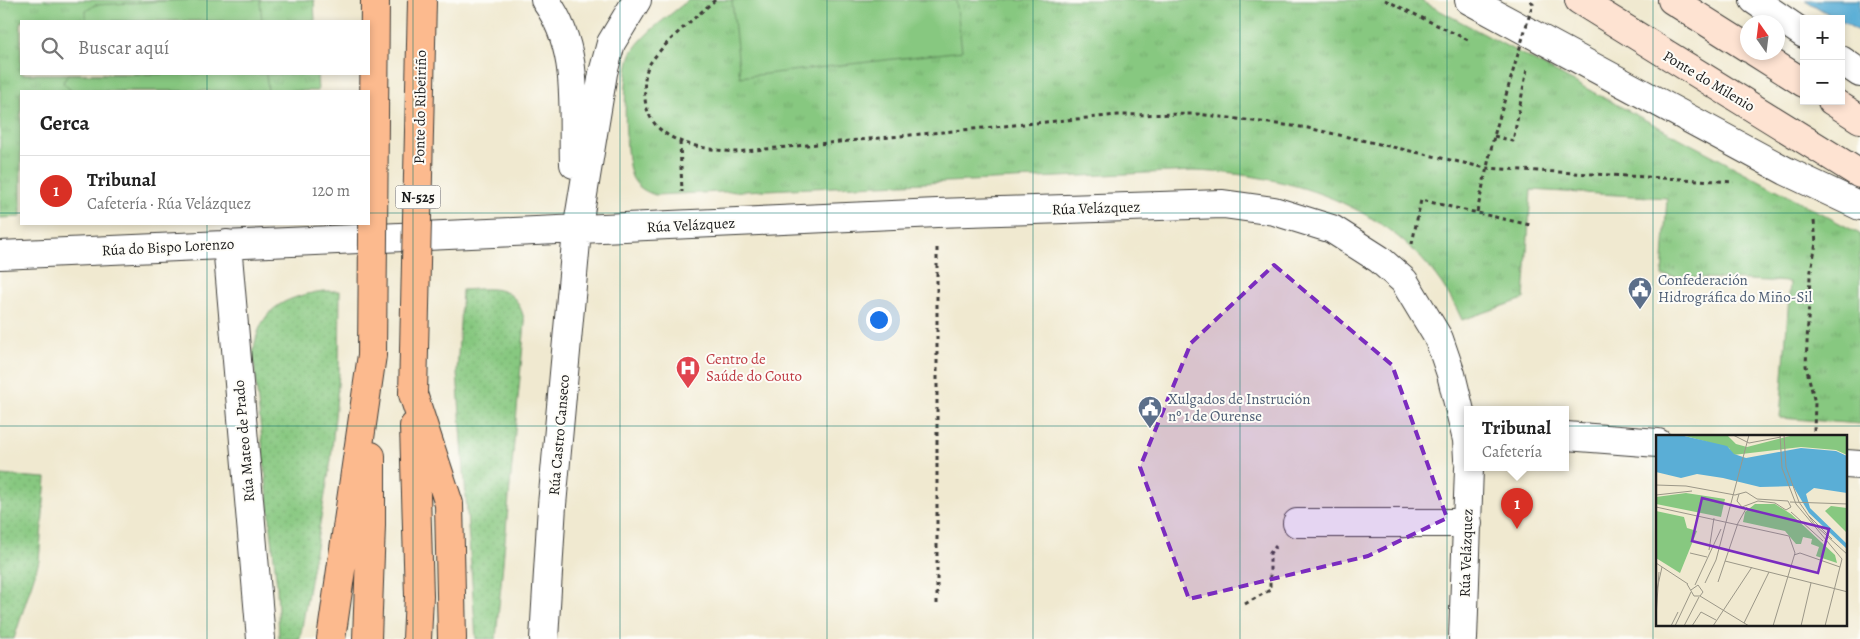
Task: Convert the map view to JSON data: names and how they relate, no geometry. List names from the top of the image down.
{
  "streets": {
    "highway": ["Ponte do Ribeiriño", "N-525"],
    "street": [
      "Ponte do Milenio",
      "Rúa Velázquez",
      "Rúa do Bispo Lorenzo",
      "Rúa Castro Canseco",
      "Rúa Mateo de Prado"
    ]
  },
  "crossings": [
    ["Ponte do Ribeiriño", "N-525"],
    ["Rúa Velázquez", "Rúa do Bispo Lorenzo"],
    ["Rúa Velázquez", "Rúa Castro Canseco"],
    ["Rúa do Bispo Lorenzo", "Rúa Castro Canseco"],
    ["Rúa do Bispo Lorenzo", "Rúa Mateo de Prado"]
  ],
  "places": {
    "public building": ["Confederación Hidrográfica do Miño-Sil", "Xulgados de Instrución nº 1 de Ourense"],
    "hospital": ["Centro de Saúde do Couto"]
  },
  "north": "top",
  "page": {
    "map_buttons": ["+", "−"],
    "search": "Buscar aquí",
    "heading": "Cerca",
    "list": [
      {
        "mark": "1",
        "name": "Tribunal",
        "note": "Cafetería · Rúa Velázquez",
        "value": "120 m"
      }
    ],
    "popup": ["Tribunal", "Cafetería"],
    "pins": "1"
  }
}
